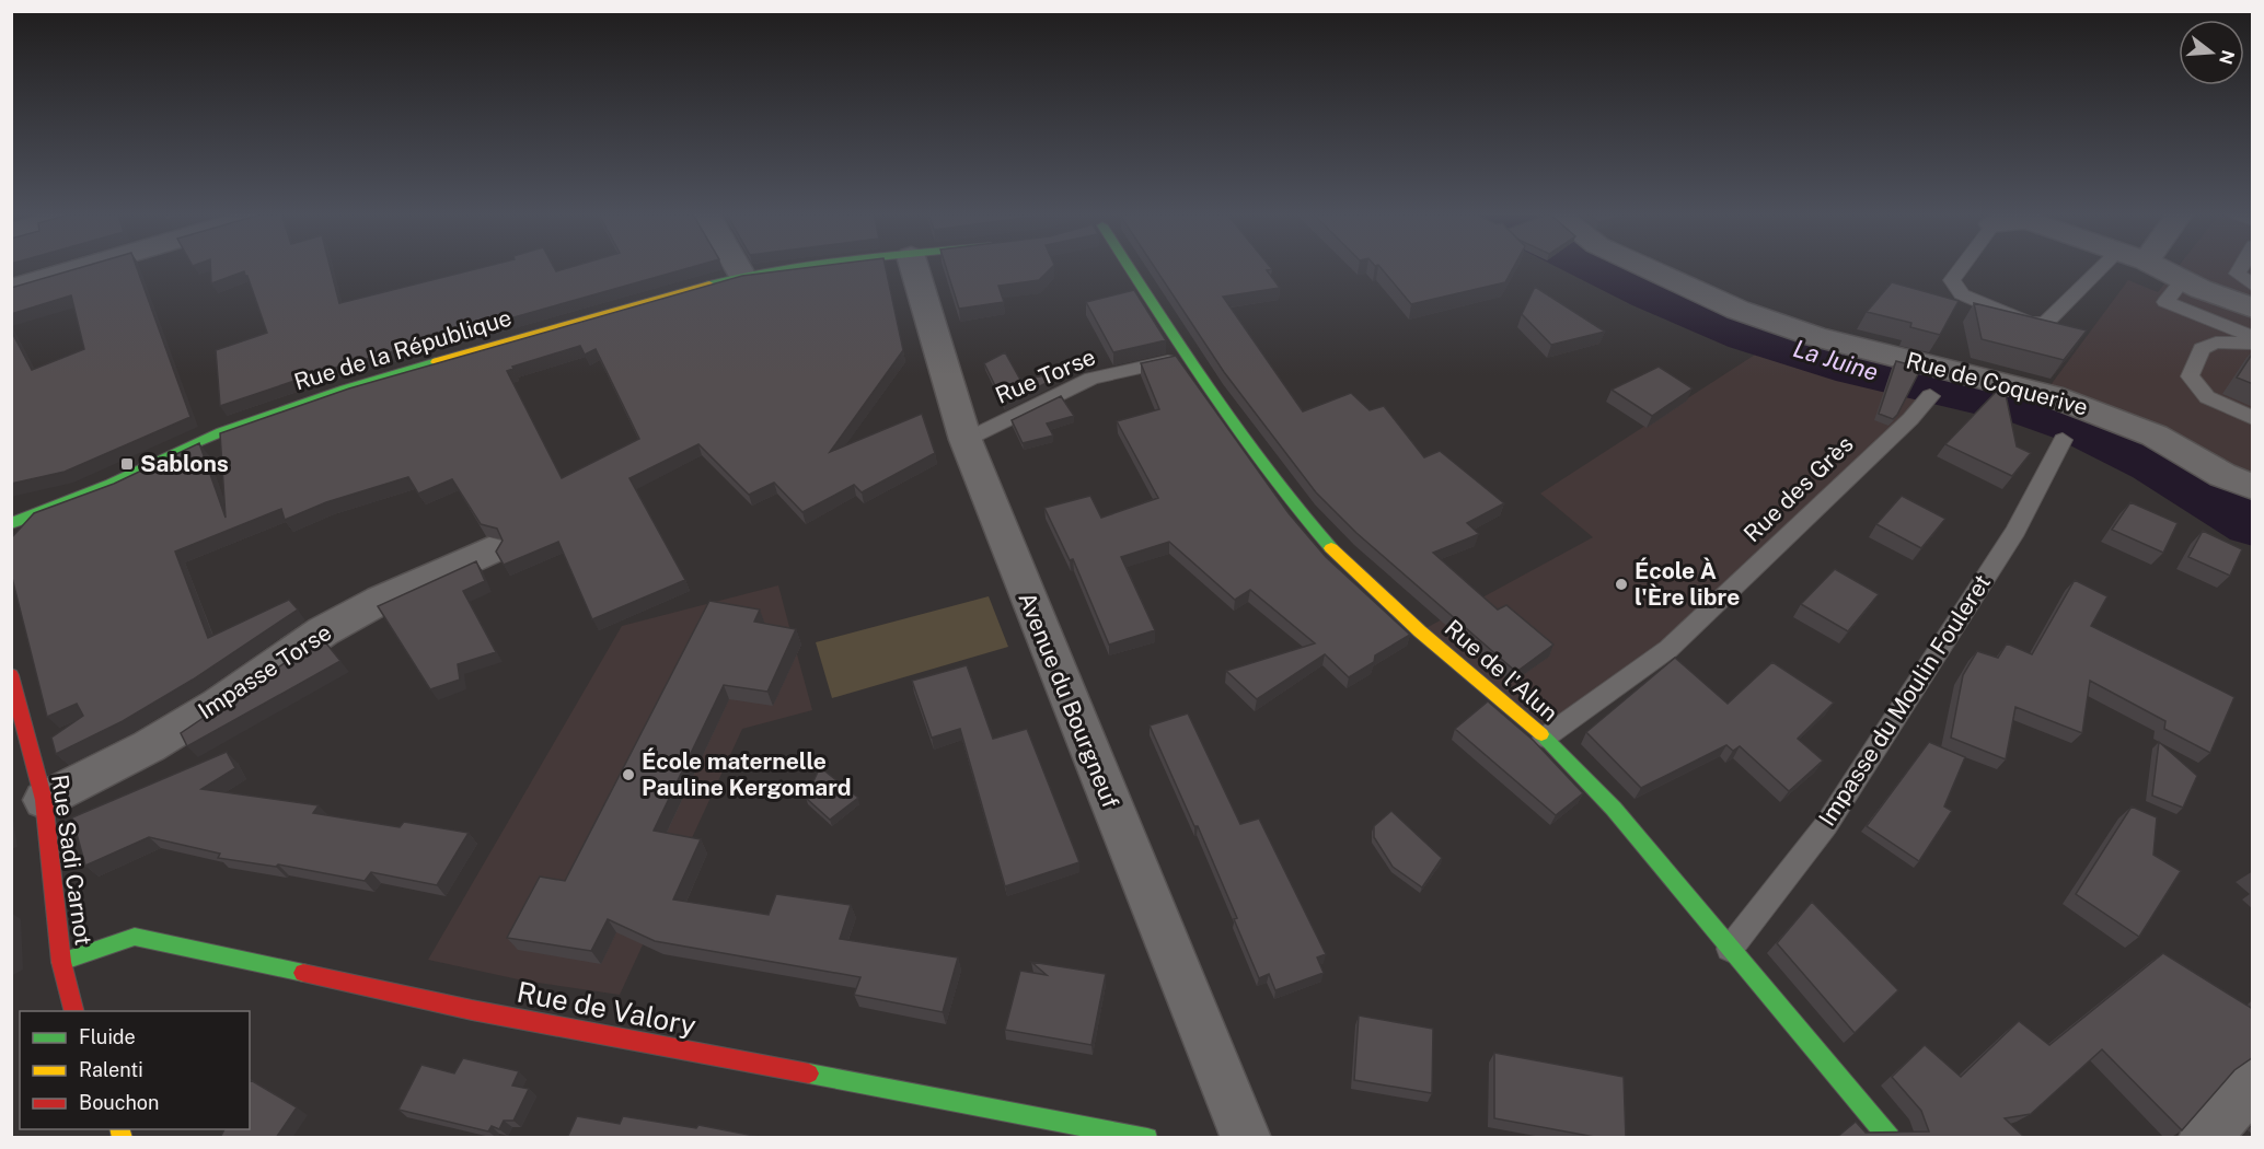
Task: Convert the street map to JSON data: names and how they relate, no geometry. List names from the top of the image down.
{
  "streets": {
    "street": [
      "Rue de la République",
      "Rue de Coquerive",
      "Rue de l'Alun",
      "Impasse Torse",
      "Avenue du Bourgneuf",
      "Rue Sadi Carnot",
      "Rue de Valory"
    ],
    "lane": ["Rue Torse", "Rue des Grès", "Impasse du Moulin Fouleret"]
  },
  "crossings": [
    ["Rue Torse", "Rue de l'Alun"],
    ["Rue Torse", "Avenue du Bourgneuf"],
    ["Rue des Grès", "Rue de l'Alun"],
    ["Rue de l'Alun", "Impasse du Moulin Fouleret"],
    ["Impasse Torse", "Rue Sadi Carnot"],
    ["Rue Sadi Carnot", "Rue de Valory"]
  ],
  "water": ["La Juine"],
  "places": {
    "transit": ["Sablons"],
    "other": ["École À l'Ère libre", "École maternelle Pauline Kergomard"]
  },
  "legend": ["Fluide", "Ralenti", "Bouchon"],
  "north": "right"
}
